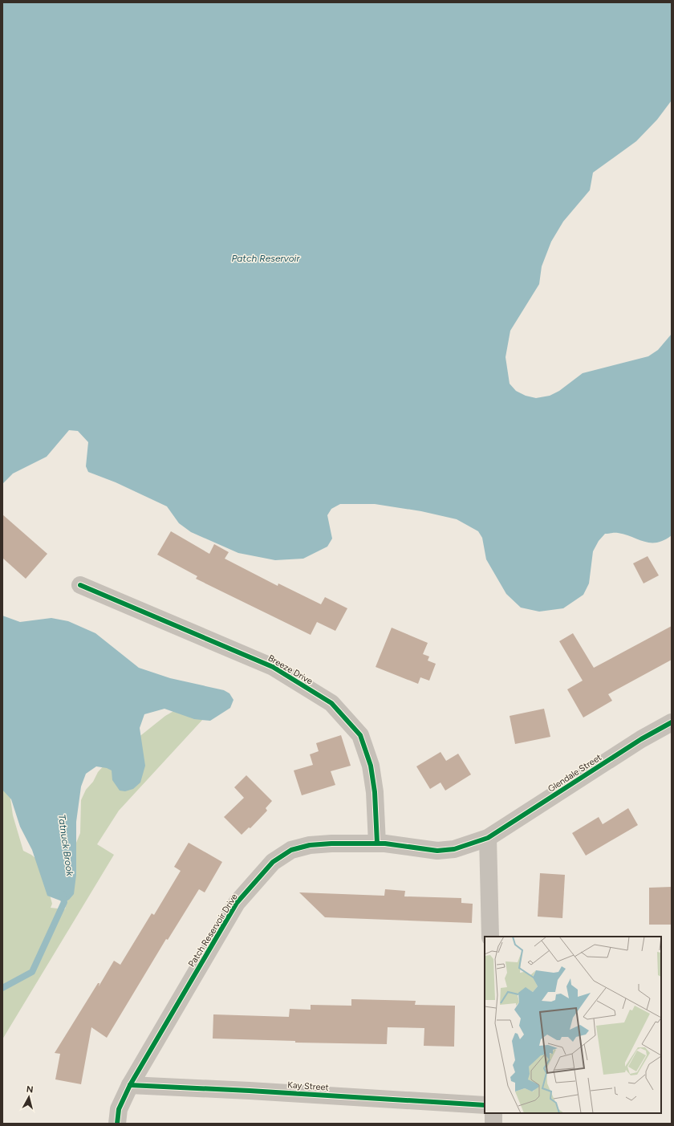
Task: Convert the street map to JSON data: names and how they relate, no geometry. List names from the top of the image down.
{
  "streets": {
    "street": [
      "Breeze Drive",
      "Glendale Street",
      "Patch Reservoir Drive",
      "Kay Street"
    ]
  },
  "crossings": [
    ["Breeze Drive", "Patch Reservoir Drive"],
    ["Glendale Street", "Patch Reservoir Drive"],
    ["Patch Reservoir Drive", "Kay Street"]
  ],
  "water": ["Patch Reservoir", "Tatnuck Brook"],
  "north": "top"
}
